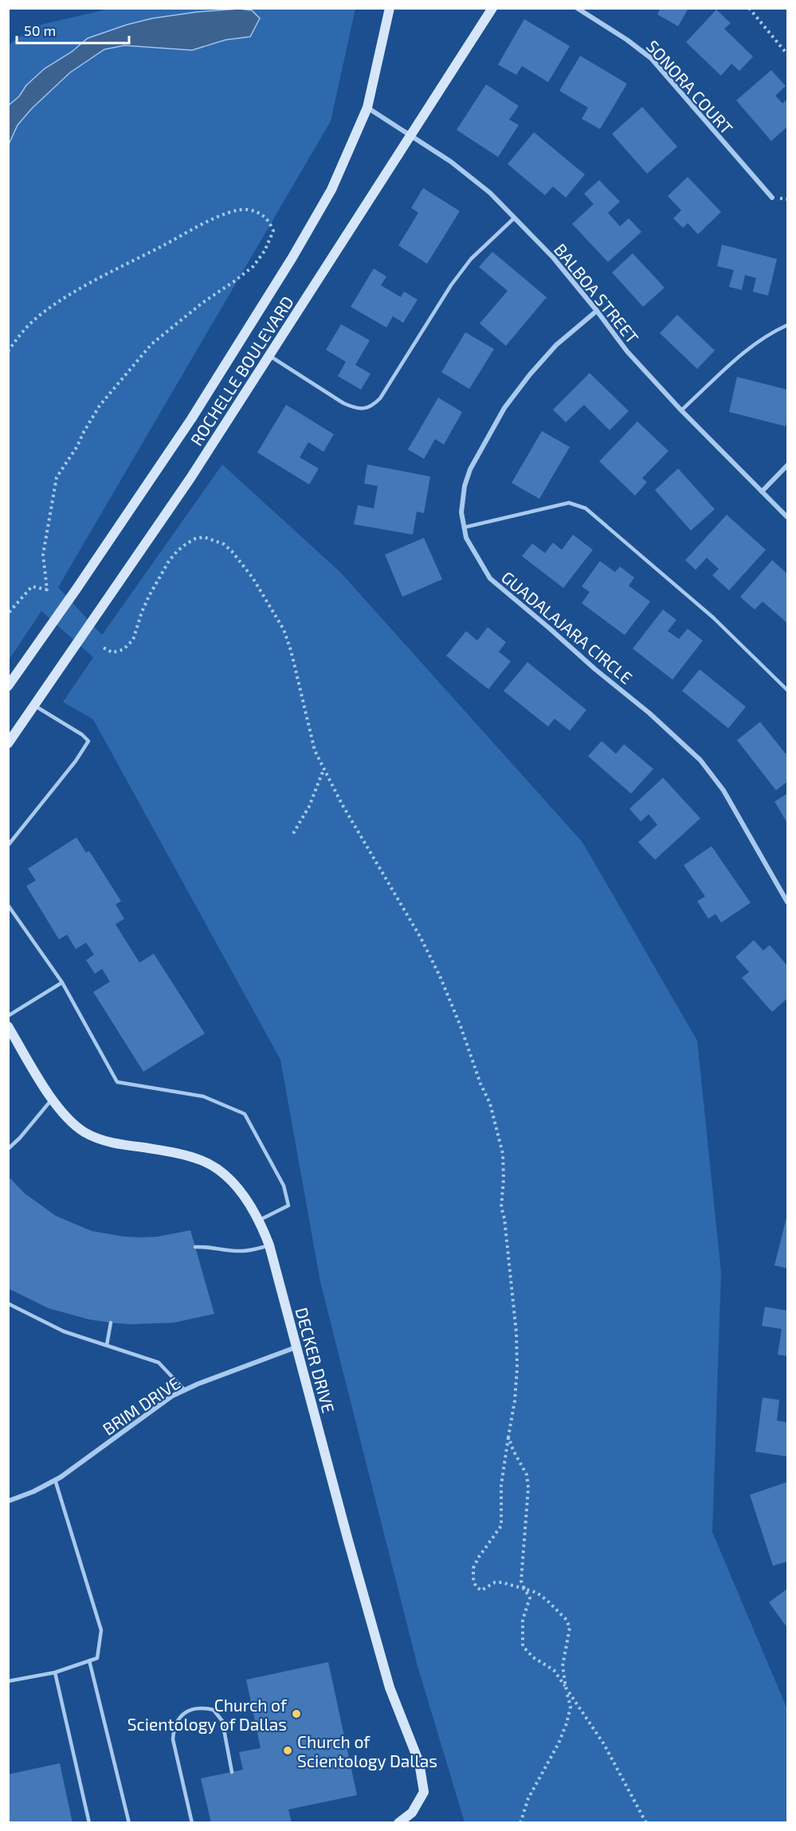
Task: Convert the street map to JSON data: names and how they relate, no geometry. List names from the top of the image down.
{
  "streets": {
    "main road": ["ROCHELLE BOULEVARD", "DECKER DRIVE"],
    "street": [
      "SONORA COURT",
      "BALBOA STREET",
      "GUADALAJARA CIRCLE",
      "BRIM DRIVE"
    ]
  },
  "crossings": [
    ["BALBOA STREET", "ROCHELLE BOULEVARD"],
    ["BALBOA STREET", "GUADALAJARA CIRCLE"],
    ["DECKER DRIVE", "BRIM DRIVE"]
  ],
  "places": ["Church of Scientology of Dallas", "Church of Scientology Dallas"],
  "scale_bar": "50 m"
}
